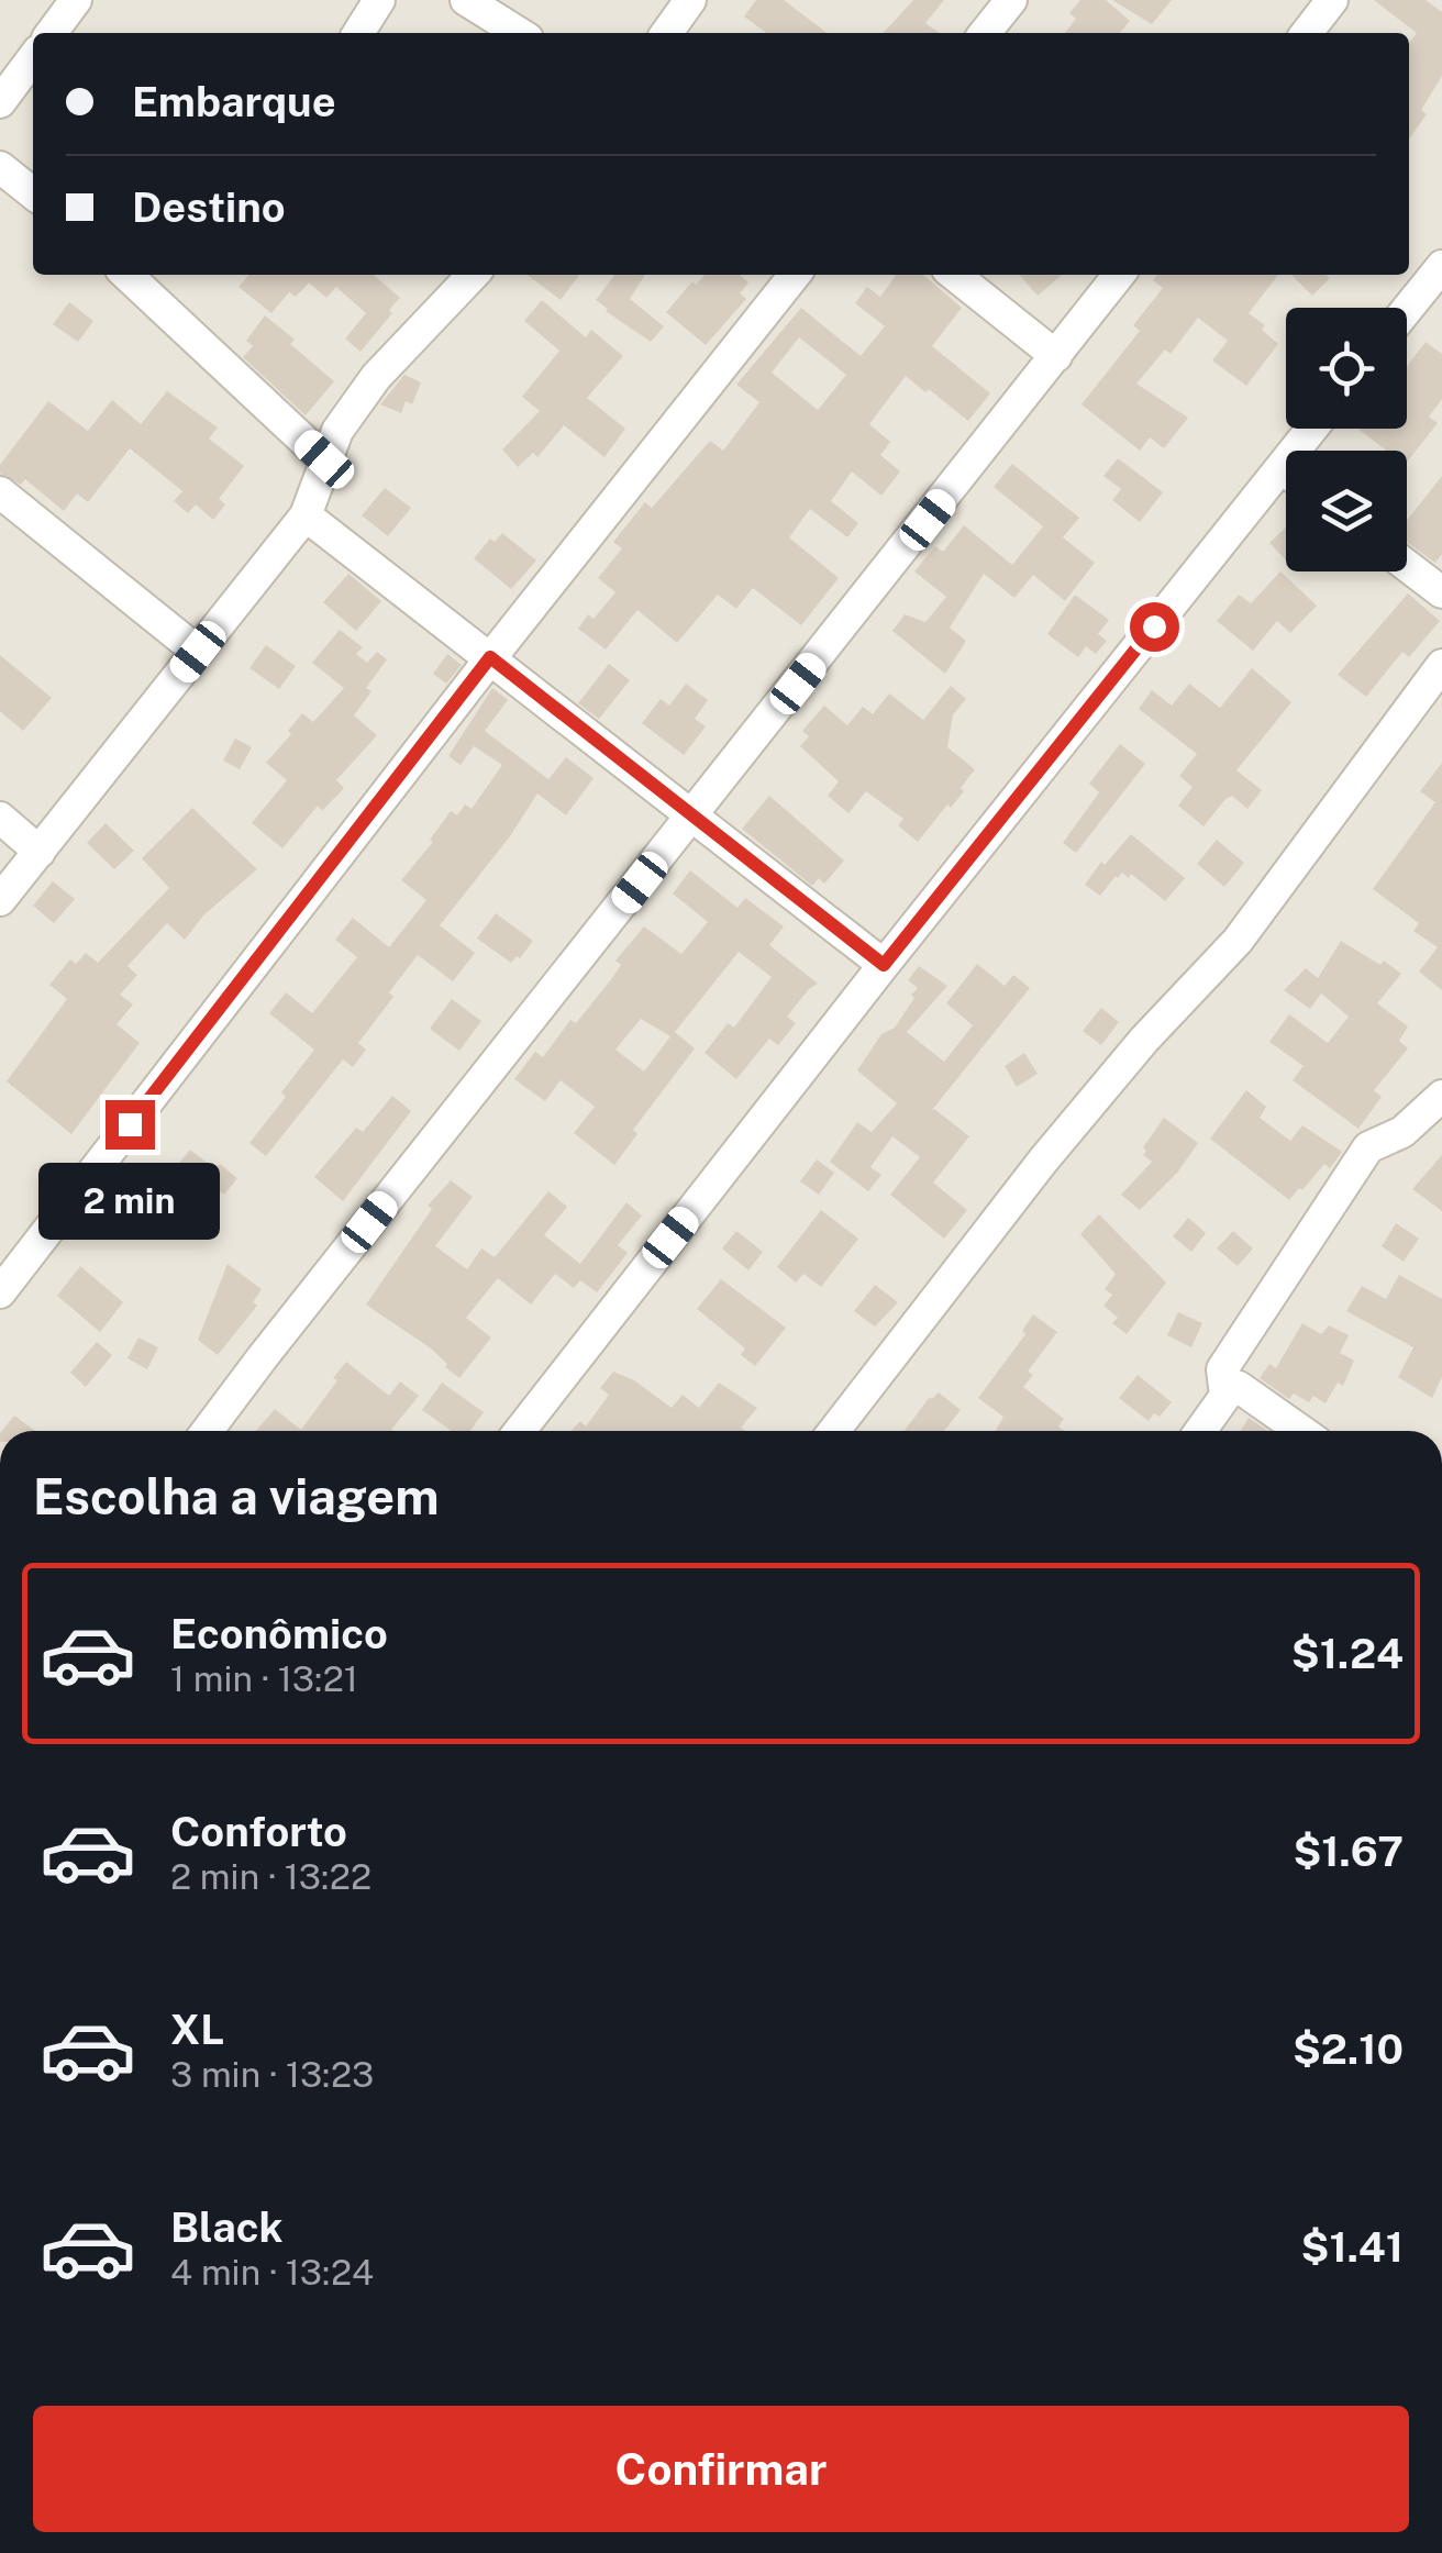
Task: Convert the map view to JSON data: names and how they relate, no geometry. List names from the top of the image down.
{
  "page": {
    "banner": ["Embarque", "Destino"],
    "bubble": "2 min",
    "heading": "Escolha a viagem",
    "list": [
      {
        "name": "Econômico",
        "note": "1 min · 13:21",
        "value": "$1.24"
      },
      {
        "name": "Conforto",
        "note": "2 min · 13:22",
        "value": "$1.67"
      },
      {
        "name": "XL",
        "note": "3 min · 13:23",
        "value": "$2.10"
      },
      {
        "name": "Black",
        "note": "4 min · 13:24",
        "value": "$1.41"
      }
    ],
    "buttons": "Confirmar"
  }
}
